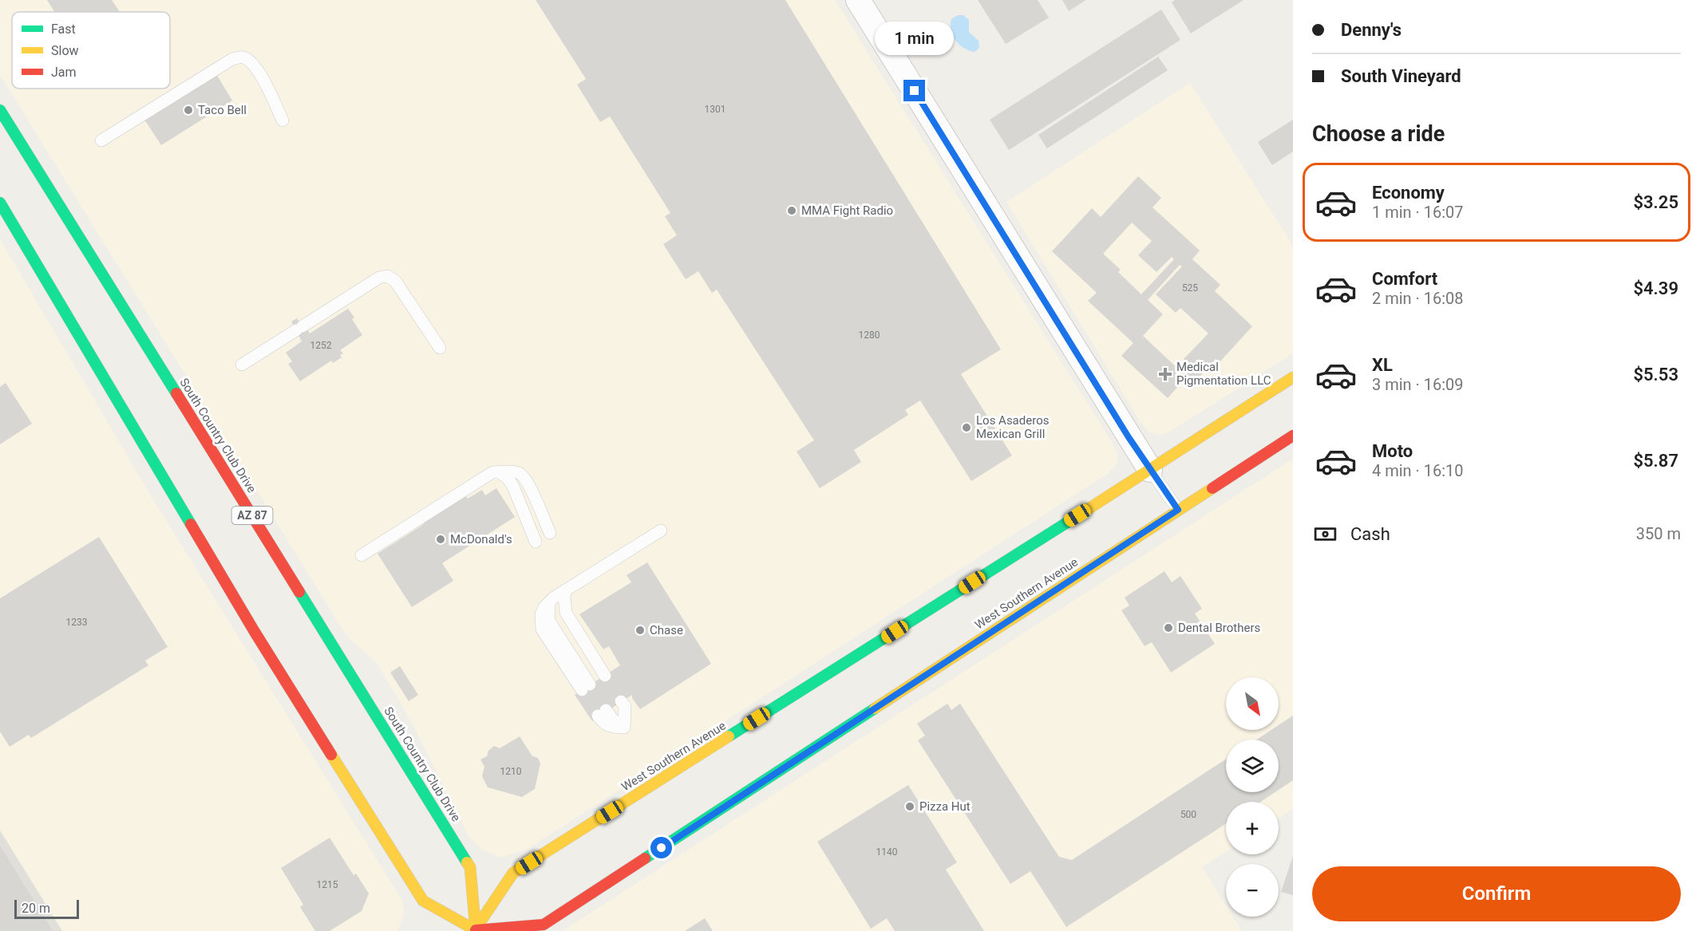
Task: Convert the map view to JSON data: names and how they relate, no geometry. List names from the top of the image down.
{
  "streets": {
    "main road": ["South Country Club Drive", "AZ 87", "West Southern Avenue"]
  },
  "crossings": [
    ["South Country Club Drive", "West Southern Avenue"]
  ],
  "places": {
    "other": [
      "Taco Bell",
      "MMA Fight Radio",
      "Los Asaderos Mexican Grill",
      "McDonald's",
      "Dental Brothers",
      "Chase",
      "Pizza Hut"
    ],
    "health": ["Medical Pigmentation LLC"]
  },
  "house_numbers": [
    "1301",
    "525",
    "1280",
    "1252",
    "1233",
    "1210",
    "500",
    "1140",
    "1215"
  ],
  "legend": ["Fast", "Slow", "Jam"],
  "scale_bar": "20 m",
  "north": "bottom right",
  "page": {
    "banner": ["Denny's", "South Vineyard"],
    "bubble": "1 min",
    "heading": "Choose a ride",
    "list": [
      {
        "name": "Economy",
        "note": "1 min · 16:07",
        "value": "$3.25"
      },
      {
        "name": "Comfort",
        "note": "2 min · 16:08",
        "value": "$4.39"
      },
      {
        "name": "XL",
        "note": "3 min · 16:09",
        "value": "$5.53"
      },
      {
        "name": "Moto",
        "note": "4 min · 16:10",
        "value": "$5.87"
      }
    ],
    "pay": ["Cash", "350 m"],
    "map_buttons": ["+", "−"],
    "buttons": "Confirm",
    "scale": "20 m"
  }
}
